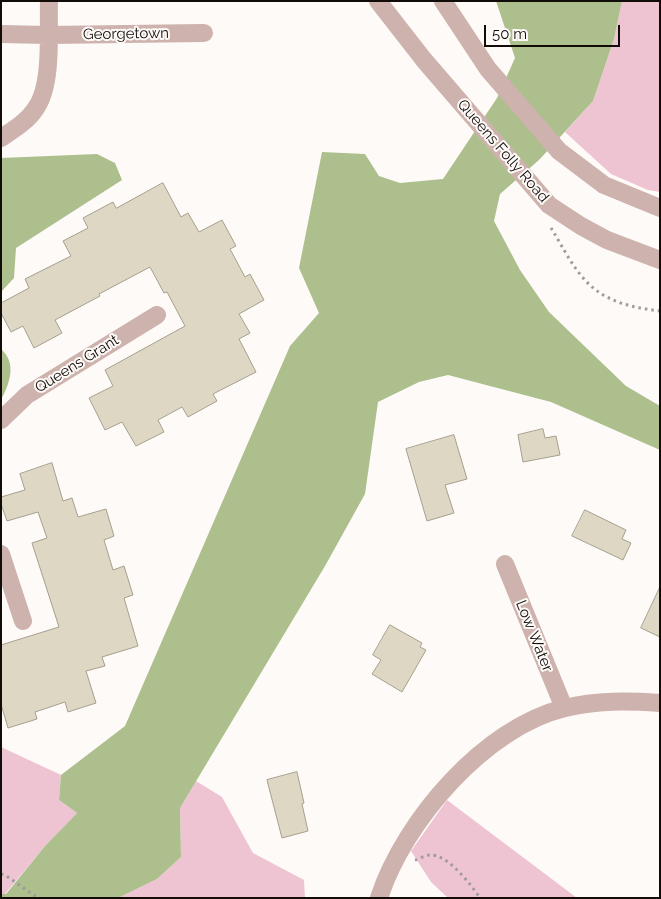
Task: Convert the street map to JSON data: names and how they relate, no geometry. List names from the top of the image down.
{
  "streets": {
    "street": [
      "Georgetown",
      "Queens Folly Road",
      "Queens Grant",
      "Low Water"
    ]
  },
  "scale_bar": "50 m"
}
